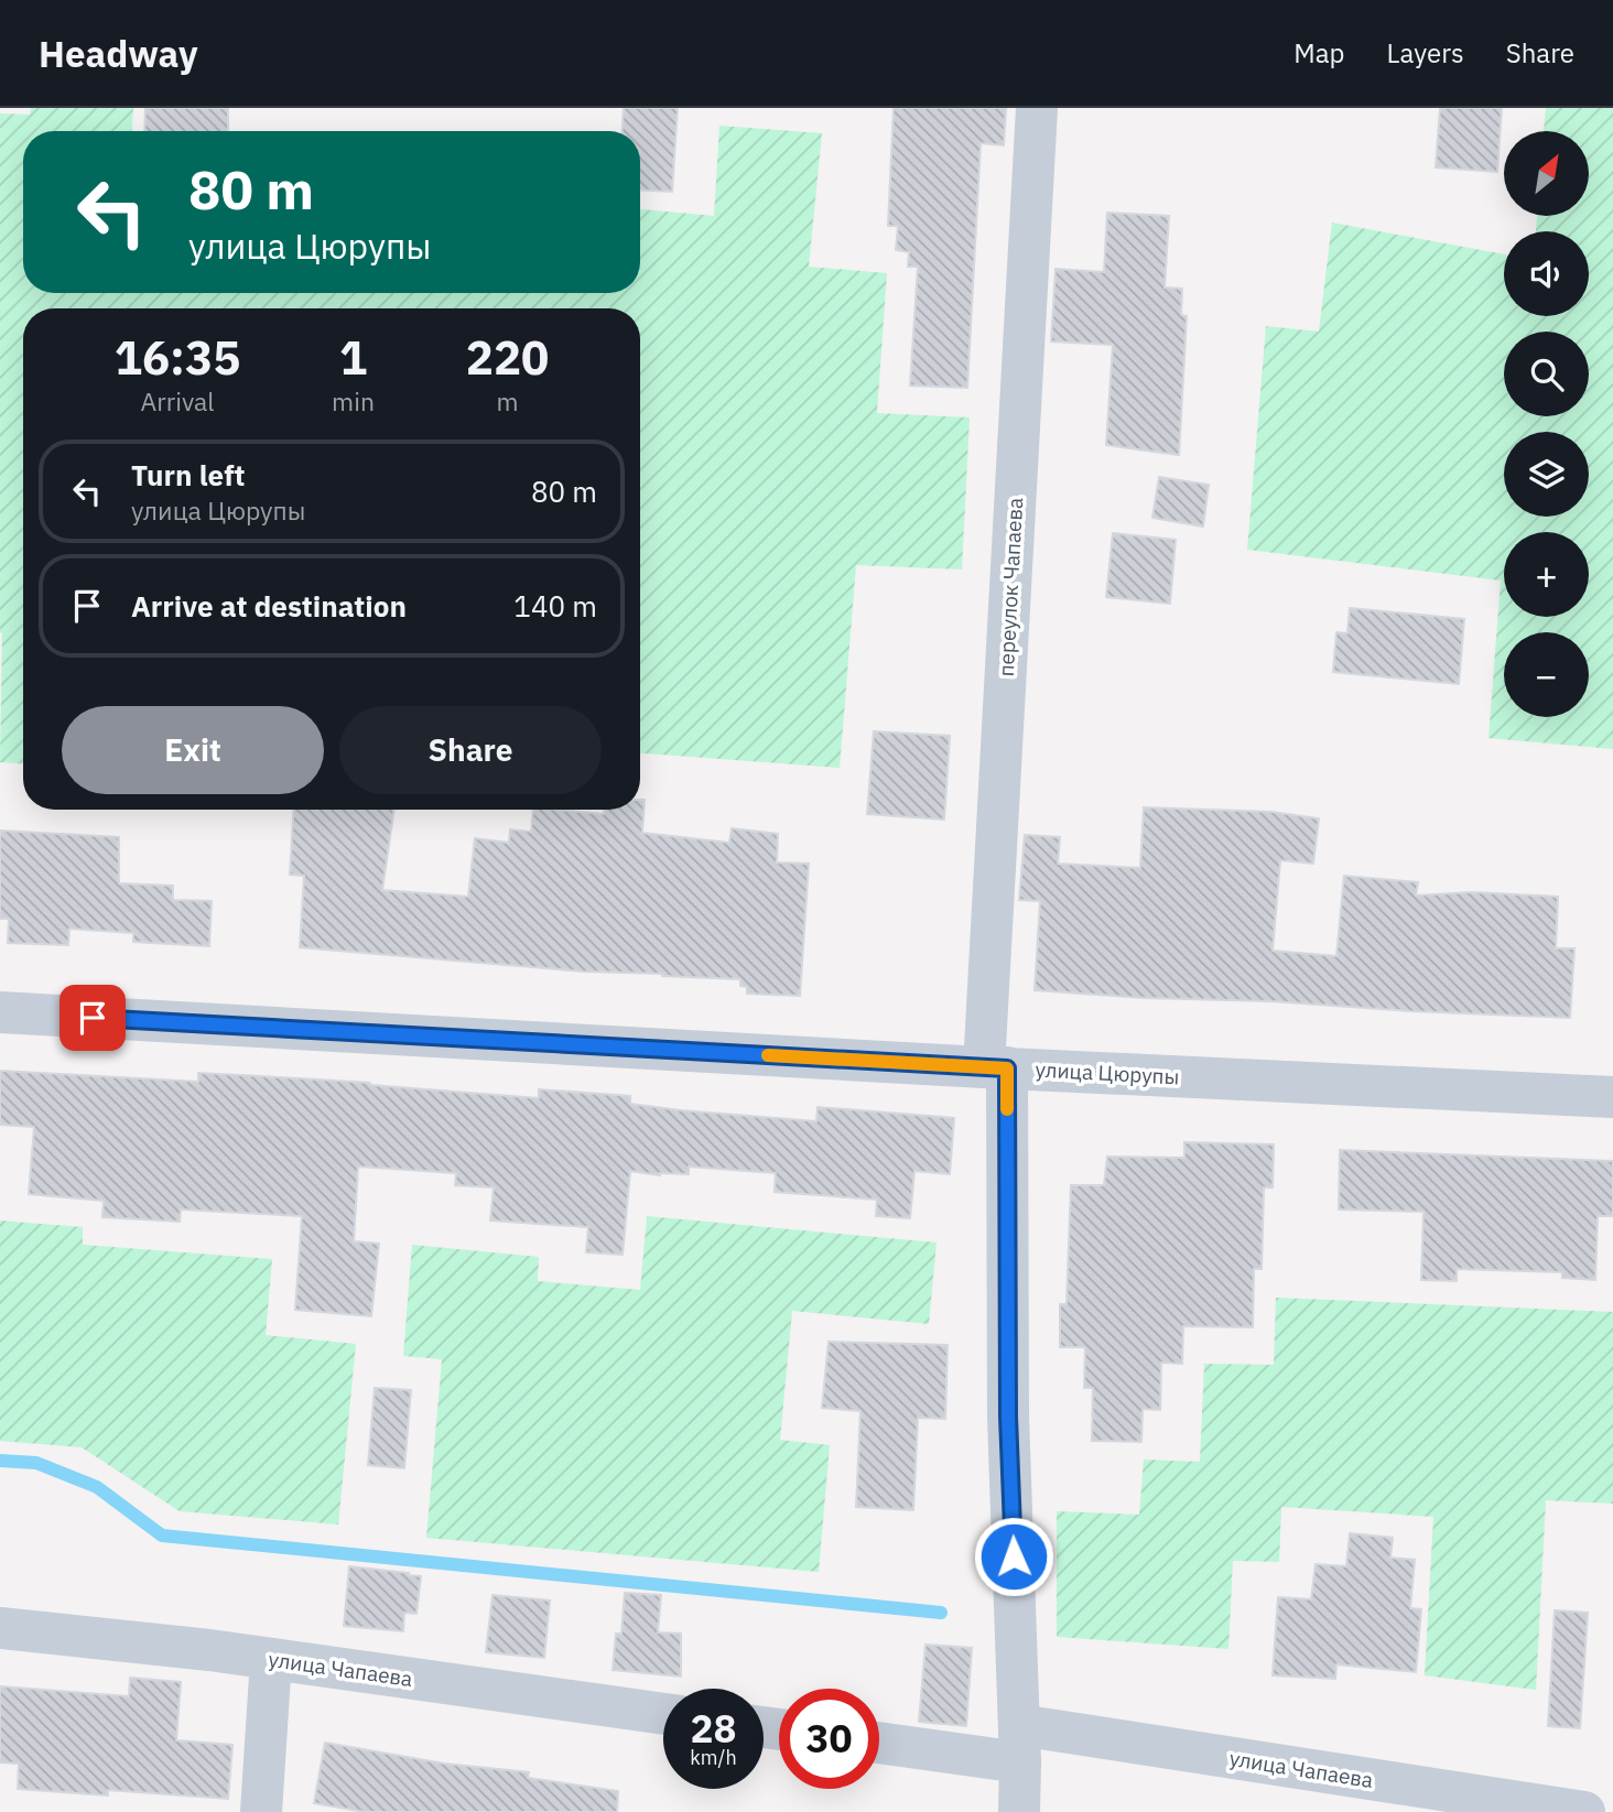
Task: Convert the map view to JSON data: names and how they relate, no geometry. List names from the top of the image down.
{
  "streets": {
    "street": ["переулок Чапаева", "улица Цюрупы", "улица Чапаева"]
  },
  "crossings": [
    ["переулок Чапаева", "улица Цюрупы"],
    ["переулок Чапаева", "улица Чапаева"]
  ],
  "north": "top right",
  "page": {
    "header": "Headway",
    "nav": ["Map", "Layers", "Share"],
    "map_buttons": ["+", "−"],
    "turn": ["80 m", "улица Цюрупы"],
    "eta": [
      "16:35",
      "Arrival",
      "1",
      "min",
      "220",
      "m"
    ],
    "list": [
      {
        "name": "Turn left",
        "note": "улица Цюрупы",
        "value": "80 m"
      },
      {
        "name": "Arrive at destination",
        "value": "140 m"
      }
    ],
    "buttons": ["Exit", "Share"],
    "speed": "28 km/h",
    "limit": "30"
  }
}
